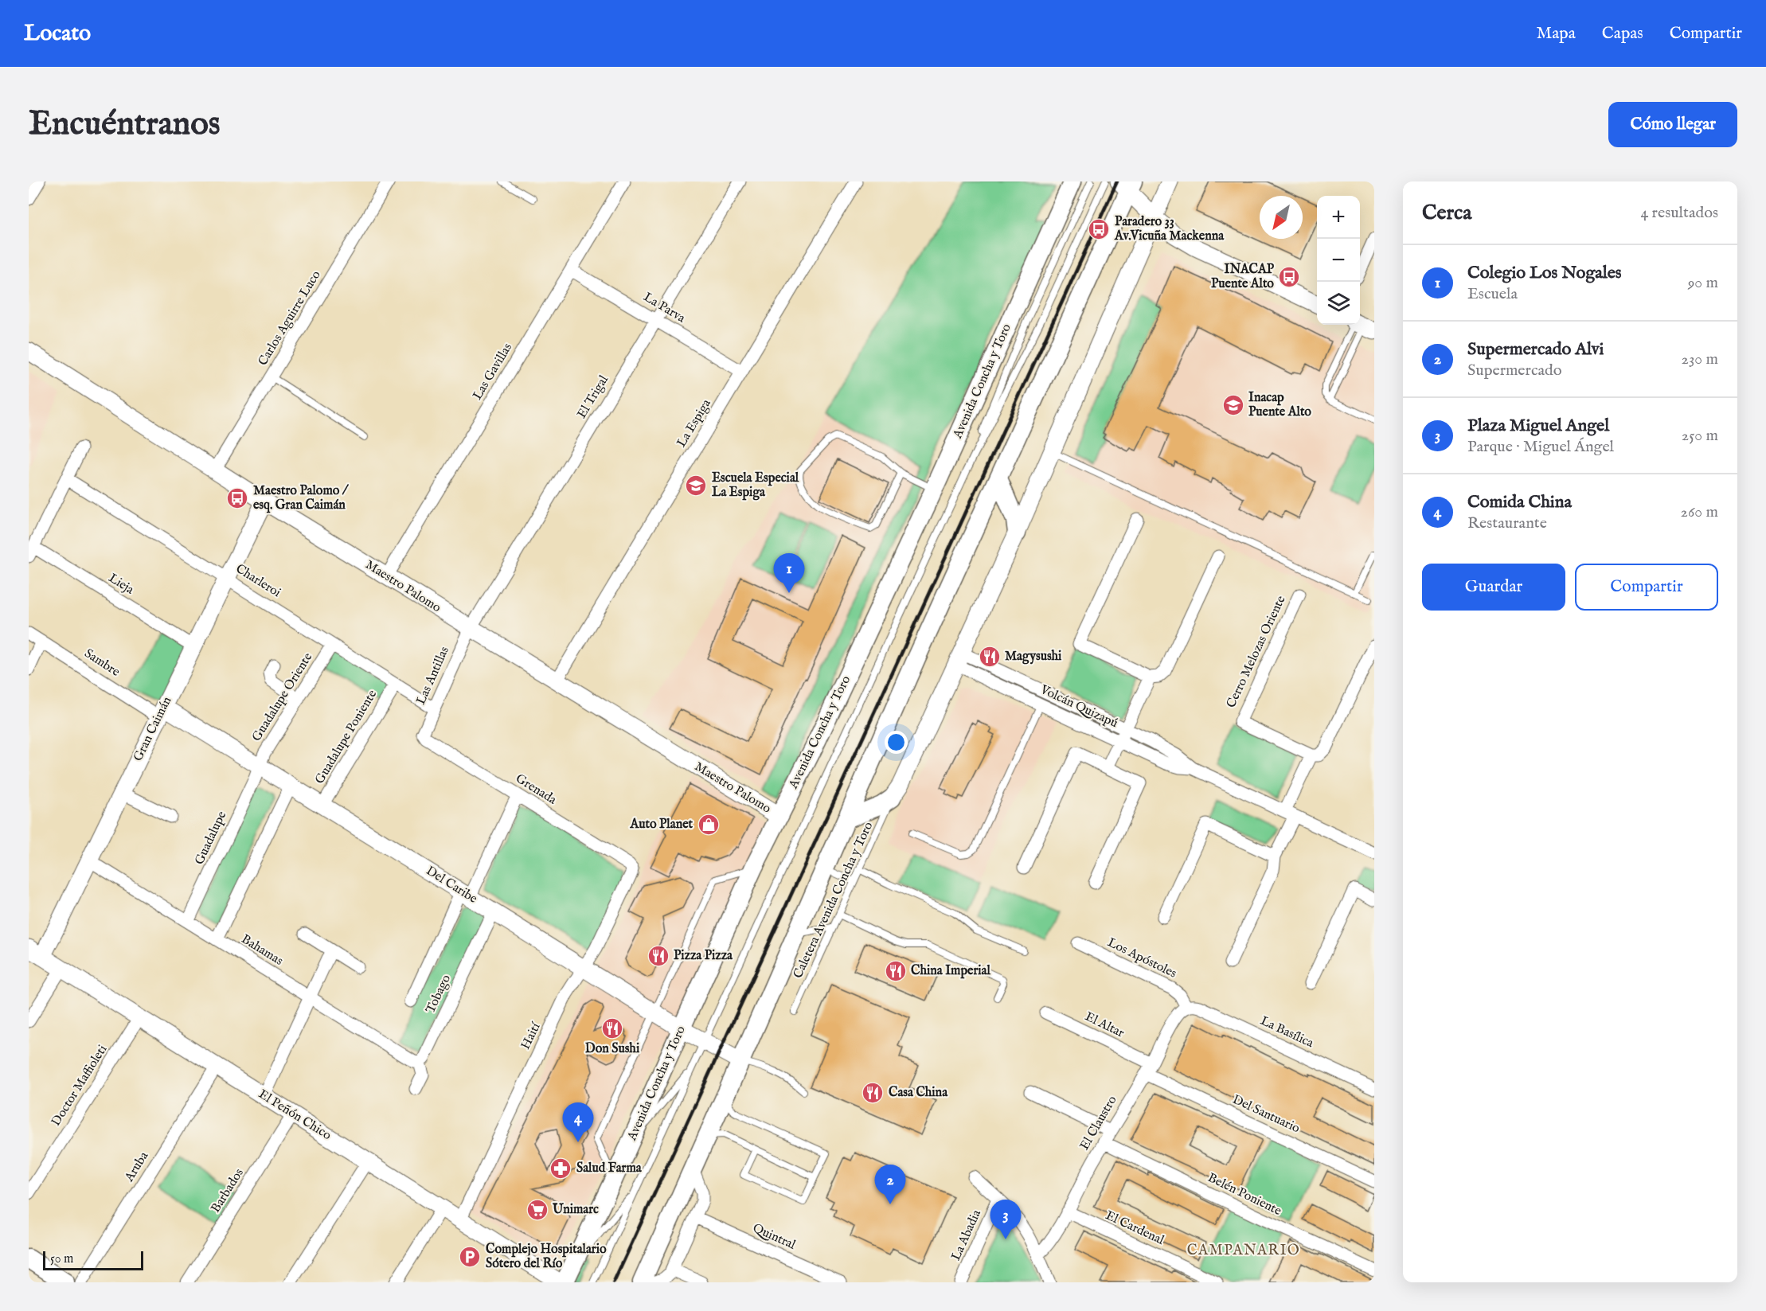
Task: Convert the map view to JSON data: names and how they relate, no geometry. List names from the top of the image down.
{
  "streets": {
    "main road": ["Avenida Concha y Toro"],
    "street": [
      "La Parva",
      "Carlos Aguirre Luco",
      "Las Gavillas",
      "El Trigal",
      "La Espiga",
      "Charleroi",
      "Lieja",
      "Maestro Palomo",
      "Cerro Melozas Oriente",
      "Sambre",
      "Las Antillas",
      "Guadalupe Oriente",
      "Volcán Quizapú",
      "Gran Caimán",
      "Guadalupe Poniente",
      "Grenada",
      "Guadalupe",
      "Del Caribe",
      "Bahamas",
      "Los Apóstoles",
      "Tobago",
      "El Altar",
      "La Basílica",
      "Haití",
      "Doctor Maffioleti",
      "Del Santuario",
      "El Peñón Chico",
      "El Claustro",
      "Aruba",
      "Barbados",
      "Belén Poniente",
      "El Cardenal",
      "La Abadia",
      "Quintral"
    ],
    "lane": ["Caletera Avenida Concha y Toro"]
  },
  "crossings": [
    ["La Parva", "Las Gavillas"],
    ["La Parva", "El Trigal"],
    ["La Parva", "La Espiga"],
    ["Carlos Aguirre Luco", "Maestro Palomo"],
    ["Las Gavillas", "Maestro Palomo"],
    ["Avenida Concha y Toro", "Maestro Palomo"],
    ["Avenida Concha y Toro", "Del Caribe"],
    ["El Trigal", "Maestro Palomo"],
    ["El Trigal", "Las Antillas"],
    ["La Espiga", "Maestro Palomo"],
    ["Charleroi", "Las Antillas"],
    ["Charleroi", "Guadalupe Oriente"],
    ["Charleroi", "Gran Caimán"],
    ["Charleroi", "Guadalupe Poniente"],
    ["Lieja", "Gran Caimán"],
    ["Maestro Palomo", "Las Antillas"],
    ["Maestro Palomo", "Gran Caimán"],
    ["Sambre", "Gran Caimán"],
    ["Sambre", "Del Caribe"],
    ["Las Antillas", "Grenada"],
    ["Guadalupe Oriente", "Guadalupe"],
    ["Guadalupe Oriente", "Del Caribe"],
    ["Gran Caimán", "Del Caribe"],
    ["Gran Caimán", "Bahamas"],
    ["Gran Caimán", "El Peñón Chico"],
    ["Guadalupe Poniente", "Del Caribe"],
    ["Grenada", "Tobago"],
    ["Grenada", "Haití"],
    ["Guadalupe", "Del Caribe"],
    ["Guadalupe", "Bahamas"],
    ["Del Caribe", "Tobago"],
    ["Del Caribe", "Haití"],
    ["Bahamas", "Tobago"],
    ["Los Apóstoles", "La Basílica"],
    ["Los Apóstoles", "El Claustro"],
    ["El Altar", "Del Santuario"],
    ["El Altar", "El Claustro"],
    ["La Basílica", "El Claustro"],
    ["Haití", "El Peñón Chico"],
    ["Doctor Maffioleti", "El Peñón Chico"],
    ["Del Santuario", "El Claustro"],
    ["El Peñón Chico", "Aruba"],
    ["El Peñón Chico", "Barbados"],
    ["El Claustro", "Belén Poniente"],
    ["El Claustro", "El Cardenal"]
  ],
  "districts": ["CAMPANARIO"],
  "places": {
    "bus stop": ["Paradero 33 Av.Vicuña Mackenna", "INACAP Puente Alto", "Maestro Palomo / esq. Gran Caimán"],
    "school or university": ["Inacap Puente Alto", "Escuela Especial La Espiga"],
    "restaurant": [
      "Magysushi",
      "Pizza Pizza",
      "China Imperial",
      "Don Sushi",
      "Casa China"
    ],
    "shop": ["Auto Planet"],
    "pharmacy": ["Salud Farma"],
    "supermarket": ["Unimarc"],
    "parking": ["Complejo Hospitalario Sótero del Río"]
  },
  "scale_bar": "50 m",
  "north": "bottom left",
  "page": {
    "header": "Locato",
    "nav": ["Mapa", "Capas", "Compartir"],
    "buttons": [
      "Cómo llegar",
      ["Guardar", "Compartir"]
    ],
    "title": "Encuéntranos",
    "heading": ["Cerca", "4 resultados"],
    "map_buttons": ["+", "−"],
    "list": [
      {
        "mark": "1",
        "name": "Colegio Los Nogales",
        "note": "Escuela",
        "value": "90 m"
      },
      {
        "mark": "2",
        "name": "Supermercado Alvi",
        "note": "Supermercado",
        "value": "230 m"
      },
      {
        "mark": "3",
        "name": "Plaza Miguel Angel",
        "note": "Parque · Miguel Ángel",
        "value": "250 m"
      },
      {
        "mark": "4",
        "name": "Comida China",
        "note": "Restaurante",
        "value": "260 m"
      }
    ],
    "pins": [
      "1",
      "4",
      "2",
      "3"
    ],
    "scale": "50 m"
  }
}
